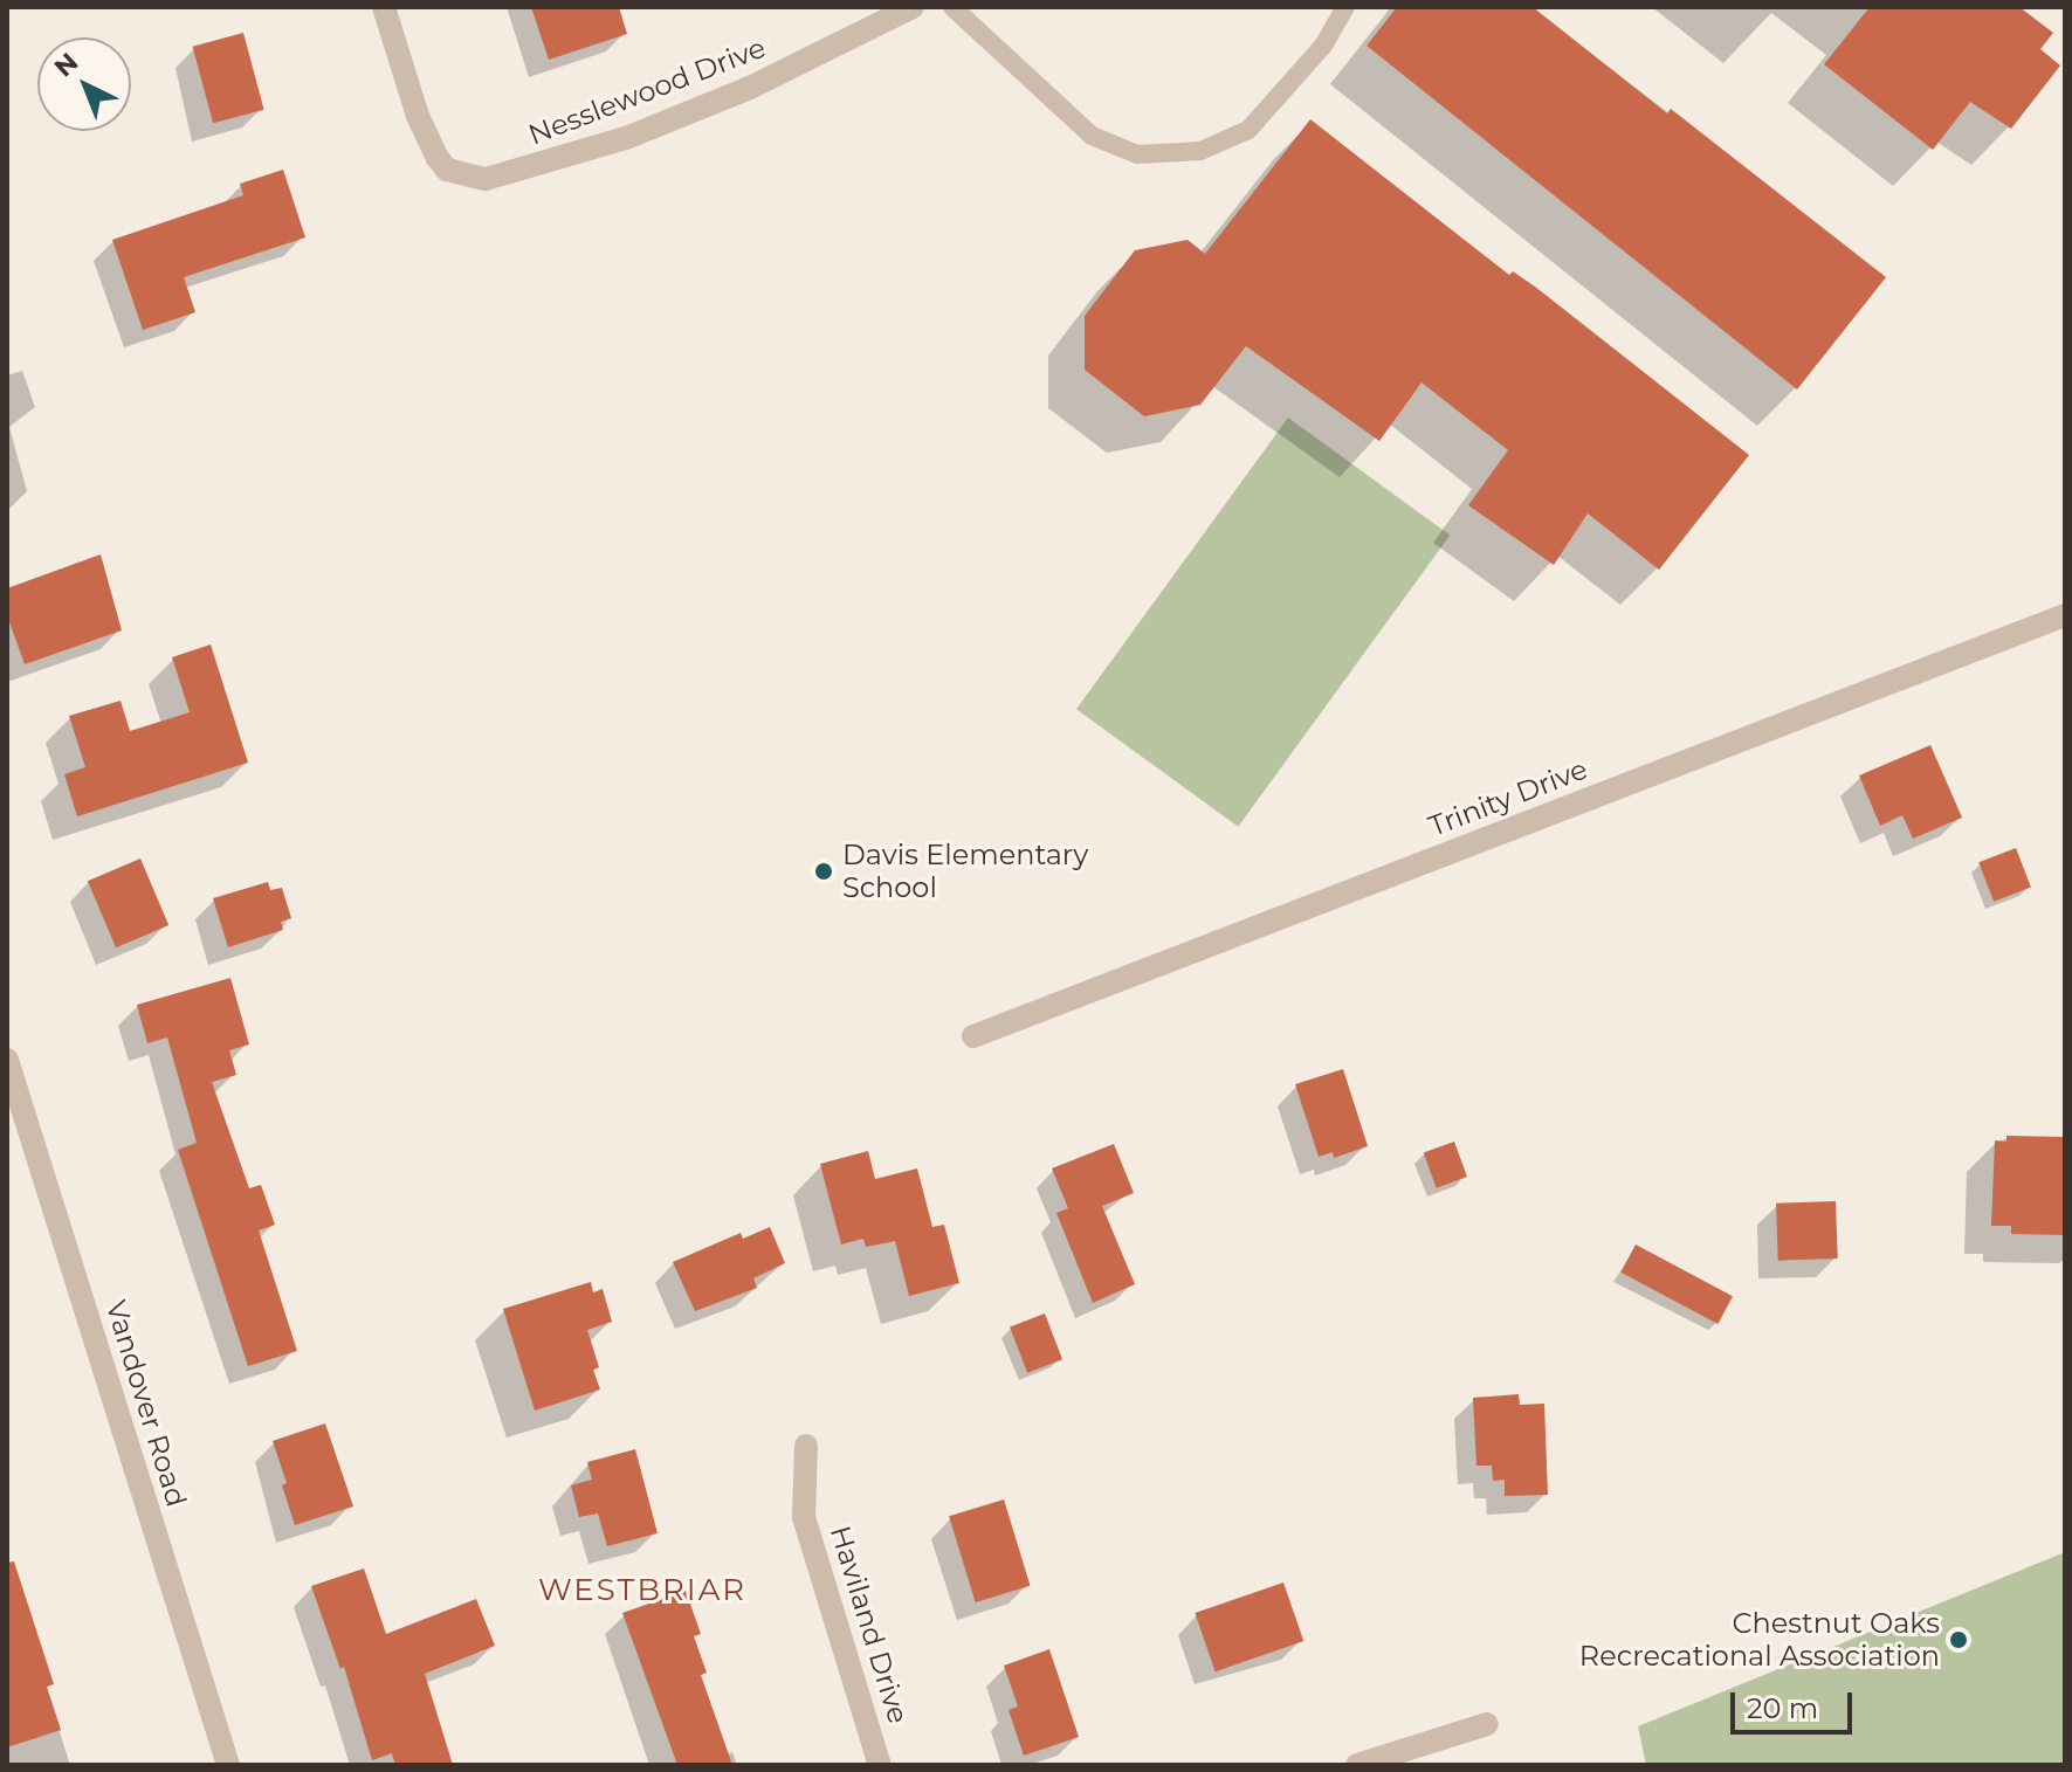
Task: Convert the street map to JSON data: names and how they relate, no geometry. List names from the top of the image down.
{
  "streets": {
    "street": [
      "Nesslewood Drive",
      "Trinity Drive",
      "Vandover Road",
      "Haviland Drive"
    ]
  },
  "districts": ["WESTBRIAR"],
  "places": ["Davis Elementary School", "Chestnut Oaks Recrecational Association"],
  "scale_bar": "20 m",
  "north": "top left"
}
